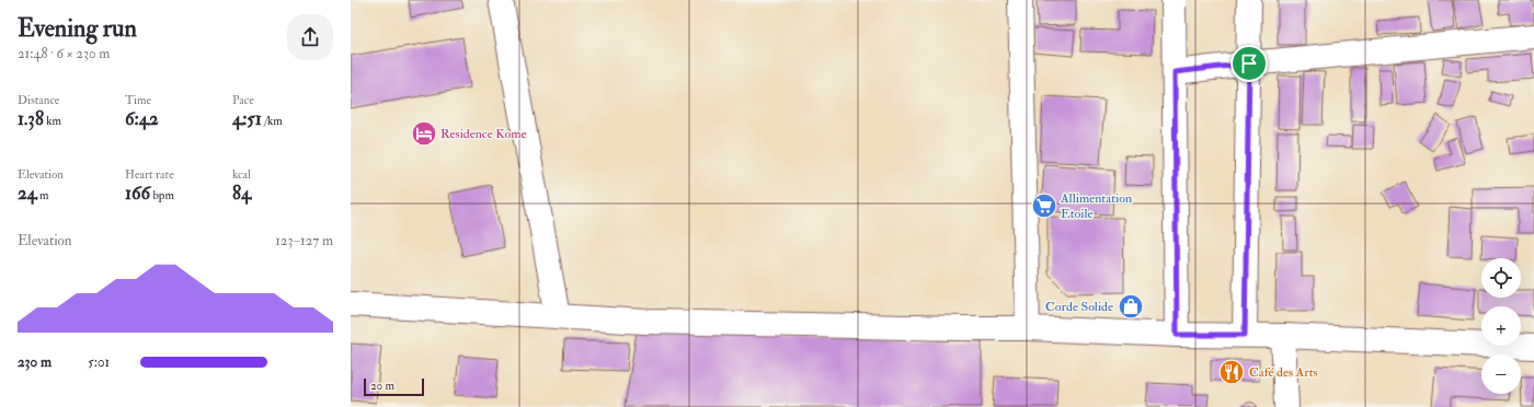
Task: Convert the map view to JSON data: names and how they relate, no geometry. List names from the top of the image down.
{
  "places": {
    "hotel": ["Residence Kome"],
    "supermarket": ["Allimentation Etoile"],
    "shop": ["Corde Solide"],
    "restaurant": ["Café des Arts"]
  },
  "scale_bar": "20 m",
  "page": {
    "heading": ["Evening run", "21:48 · 6 × 230 m"],
    "stats": [
      ["Distance", "1.38 km"],
      ["Time", "6:42"],
      ["Pace", "4:51 /km"],
      ["Elevation", "24 m"],
      ["Heart rate", "166 bpm"],
      ["kcal", "84"]
    ],
    "chart": ["Elevation", "123–127 m"],
    "map_buttons": ["+", "−"],
    "list": [
      {
        "name": "230 m",
        "note": "5:01"
      }
    ],
    "scale": "20 m"
  }
}
